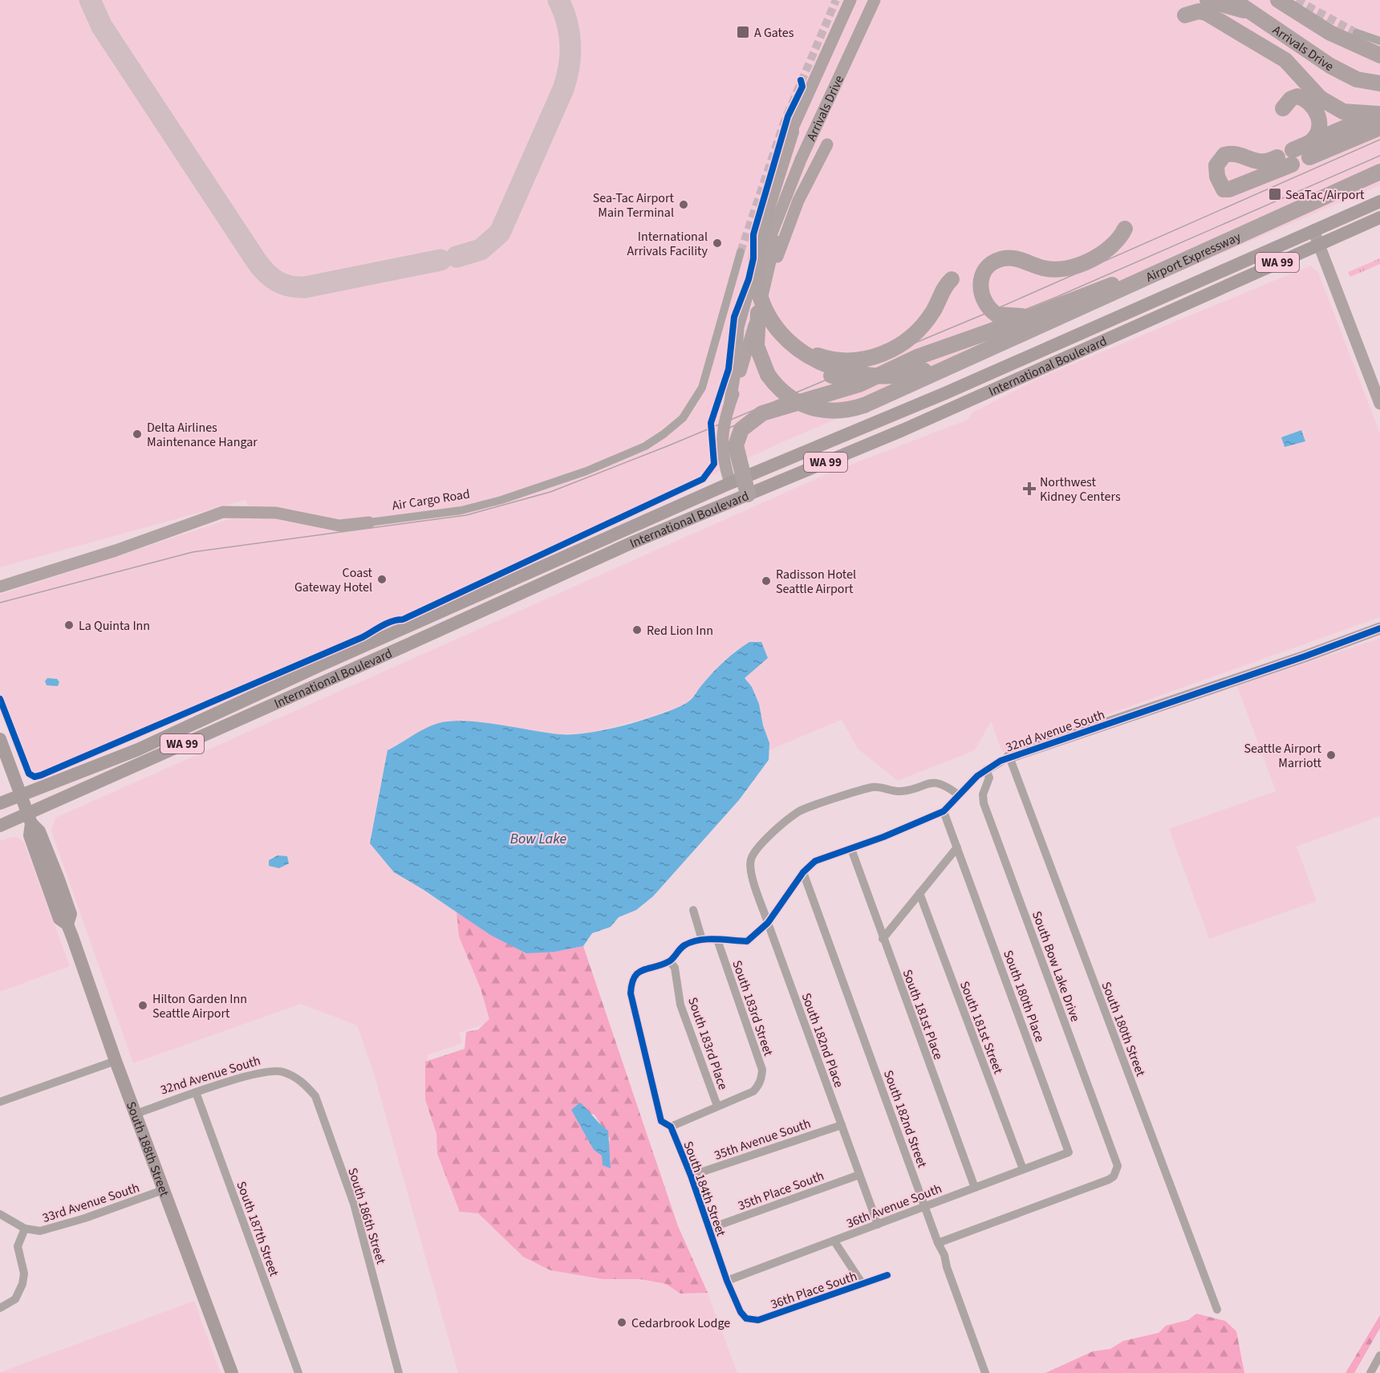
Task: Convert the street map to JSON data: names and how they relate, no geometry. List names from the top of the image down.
{
  "streets": {
    "highway": ["Arrivals Drive", "Airport Expressway"],
    "main road": [
      "WA 99",
      "International Boulevard",
      "Air Cargo Road",
      "32nd Avenue South",
      "South 188th Street"
    ],
    "street": [
      "South Bow Lake Drive",
      "South 180th Place",
      "South 183rd Street",
      "South 181st Place",
      "South 181st Street",
      "South 180th Street",
      "South 182nd Place",
      "South 183rd Place",
      "South 182nd Street",
      "35th Avenue South",
      "South 184th Street",
      "35th Place South",
      "33rd Avenue South",
      "36th Avenue South",
      "South 186th Street",
      "South 187th Street",
      "36th Place South"
    ]
  },
  "crossings": [
    ["Arrivals Drive", "International Boulevard"],
    ["International Boulevard", "South 188th Street"],
    ["32nd Avenue South", "South Bow Lake Drive"],
    ["32nd Avenue South", "South 180th Place"],
    ["32nd Avenue South", "South 183rd Street"],
    ["32nd Avenue South", "South 181st Place"],
    ["32nd Avenue South", "South 180th Street"],
    ["32nd Avenue South", "South 182nd Place"],
    ["32nd Avenue South", "South 183rd Place"],
    ["32nd Avenue South", "South 182nd Street"],
    ["32nd Avenue South", "South 188th Street"],
    ["32nd Avenue South", "South 184th Street"],
    ["32nd Avenue South", "South 186th Street"],
    ["32nd Avenue South", "South 187th Street"],
    ["South Bow Lake Drive", "South 182nd Street"],
    ["South 180th Place", "36th Avenue South"],
    ["South 183rd Street", "South 183rd Place"],
    ["South 181st Place", "36th Avenue South"],
    ["South 181st Street", "36th Avenue South"],
    ["South 182nd Place", "35th Avenue South"],
    ["South 182nd Place", "35th Place South"],
    ["South 182nd Place", "36th Avenue South"],
    ["South 182nd Street", "36th Avenue South"],
    ["35th Avenue South", "South 184th Street"],
    ["South 188th Street", "33rd Avenue South"],
    ["South 184th Street", "35th Place South"],
    ["South 184th Street", "36th Avenue South"],
    ["South 184th Street", "36th Place South"]
  ],
  "water": ["Bow Lake"],
  "places": {
    "transit": ["A Gates", "SeaTac/Airport"],
    "other": [
      "Sea-Tac Airport Main Terminal",
      "International Arrivals Facility",
      "Delta Airlines Maintenance Hangar",
      "Coast Gateway Hotel",
      "Radisson Hotel Seattle Airport",
      "La Quinta Inn",
      "Red Lion Inn",
      "Seattle Airport Marriott",
      "Hilton Garden Inn Seattle Airport",
      "Cedarbrook Lodge"
    ],
    "health": ["Northwest Kidney Centers"]
  }
}
